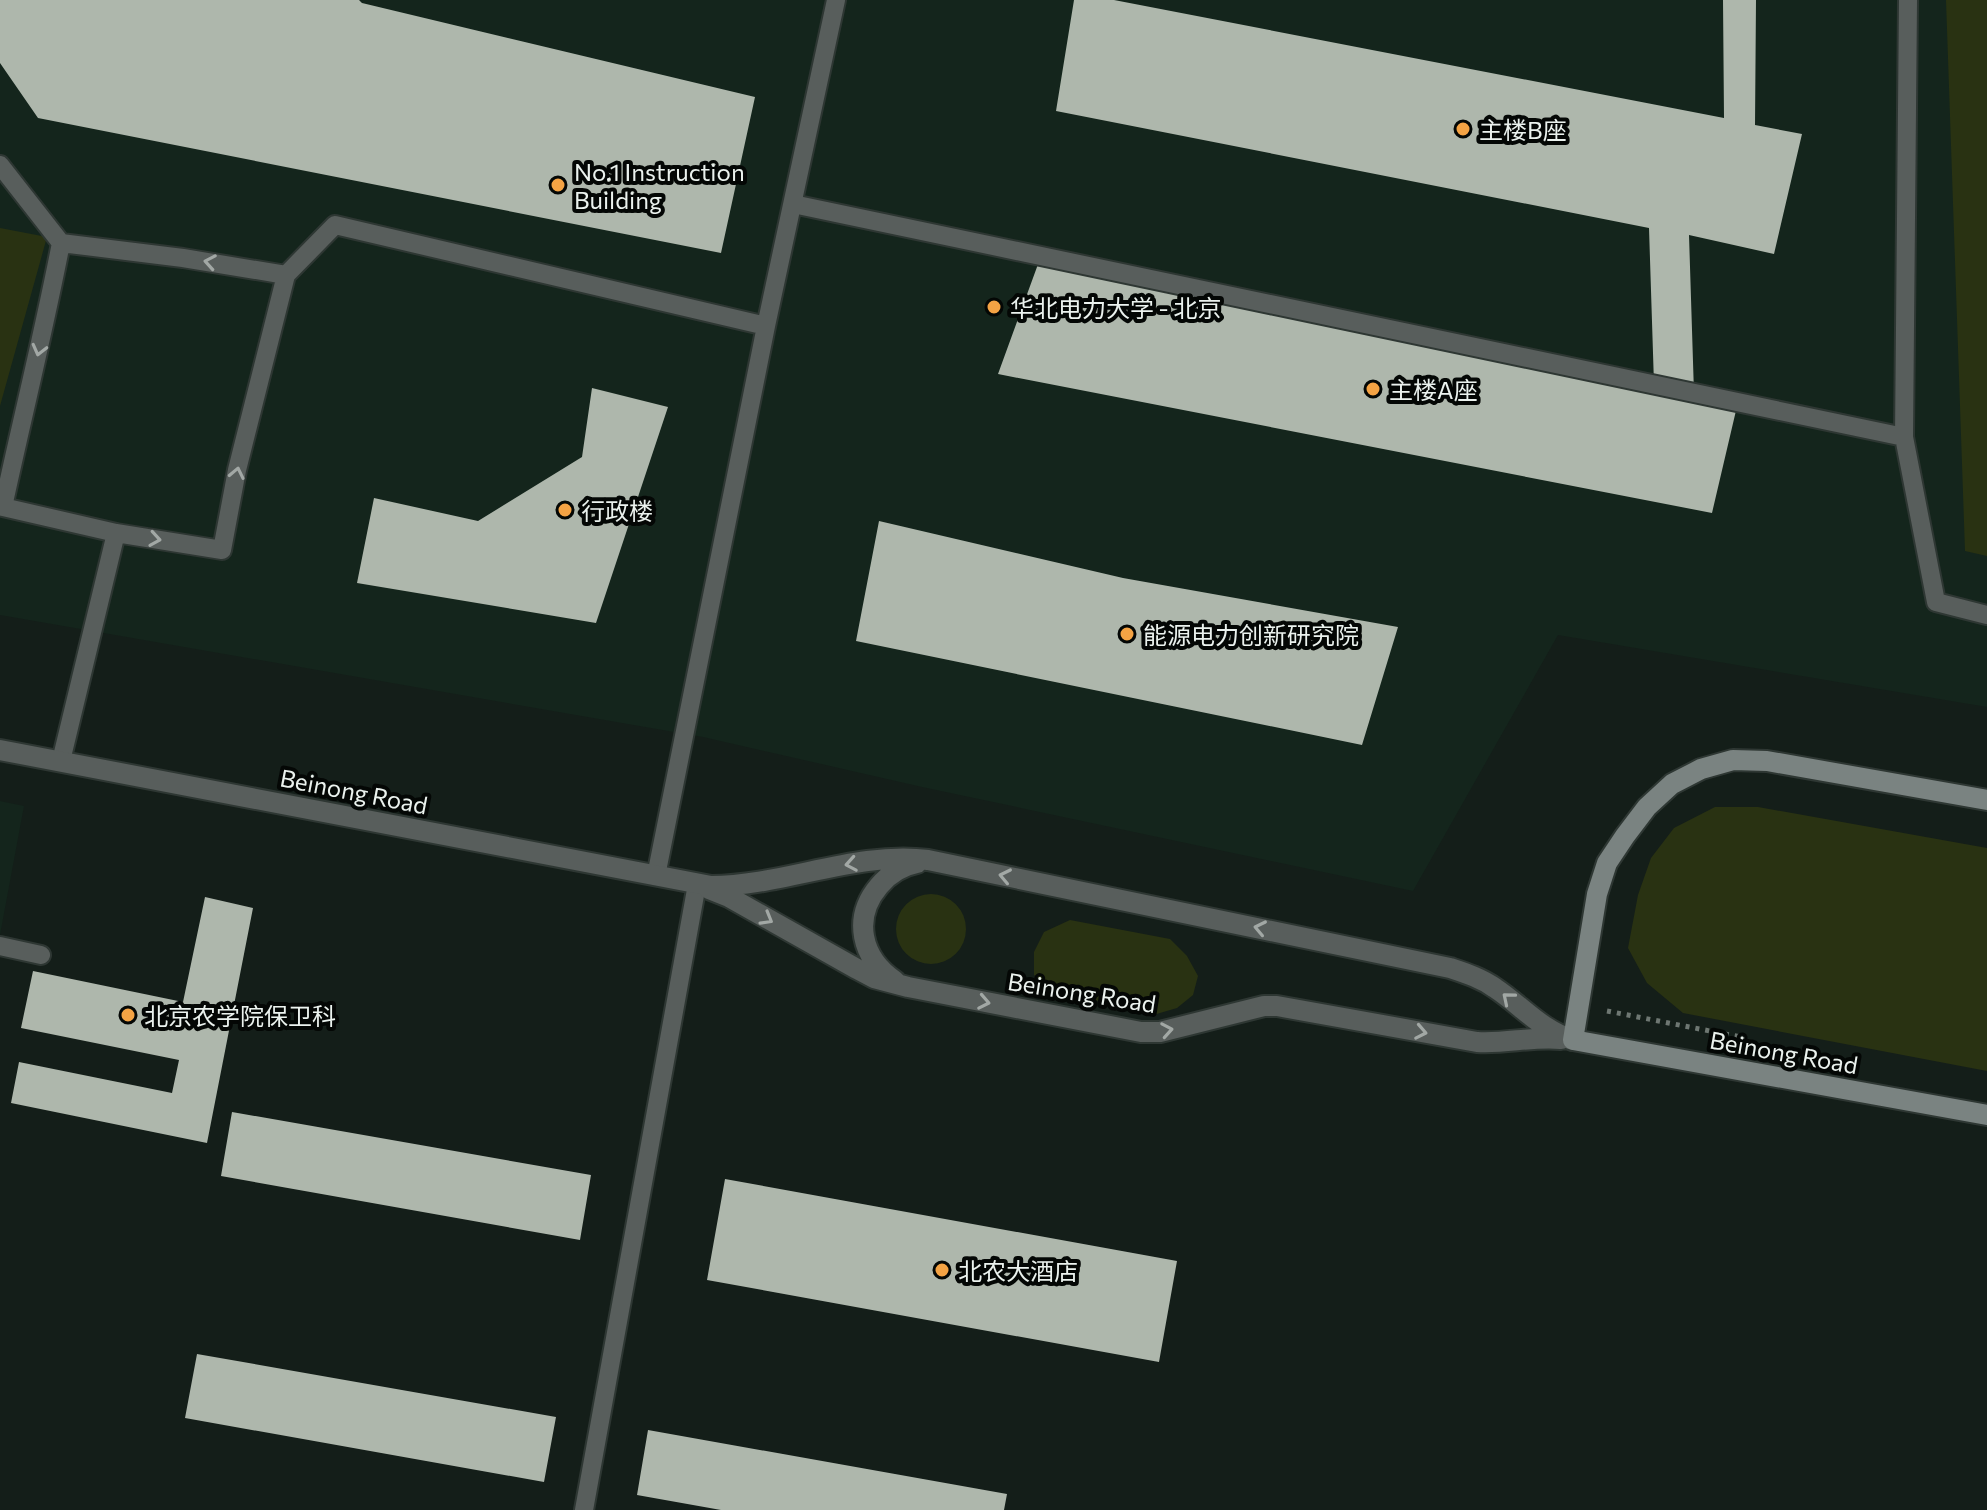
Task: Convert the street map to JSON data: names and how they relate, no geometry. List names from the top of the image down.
{
  "streets": {
    "main road": ["Beinong Road"]
  },
  "places": [
    "主楼B座",
    "No.1 Instruction Building",
    "华北电力大学 - 北京",
    "主楼A座",
    "行政楼",
    "能源电力创新研究院",
    "北京农学院保卫科",
    "北农大酒店"
  ]
}
